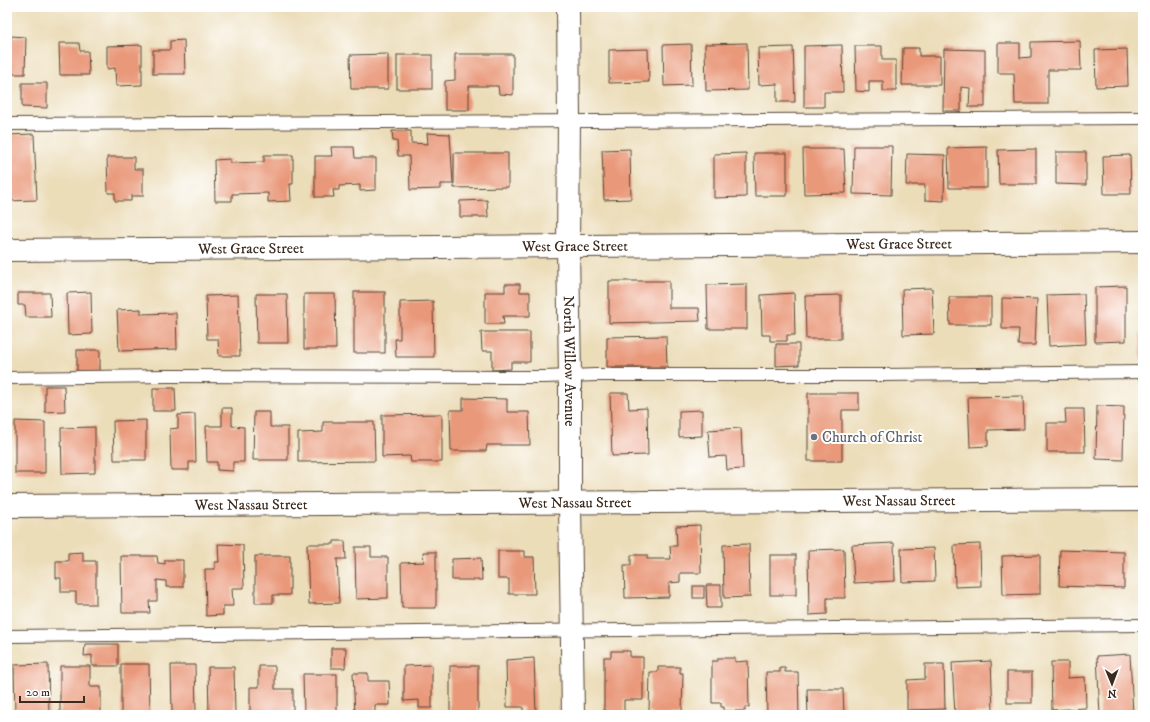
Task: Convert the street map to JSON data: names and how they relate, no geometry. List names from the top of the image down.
{
  "streets": {
    "street": ["West Grace Street", "North Willow Avenue", "West Nassau Street"]
  },
  "crossings": [
    ["West Grace Street", "North Willow Avenue"],
    ["North Willow Avenue", "West Nassau Street"]
  ],
  "places": ["Church of Christ"],
  "scale_bar": "20 m",
  "north": "bottom"
}
